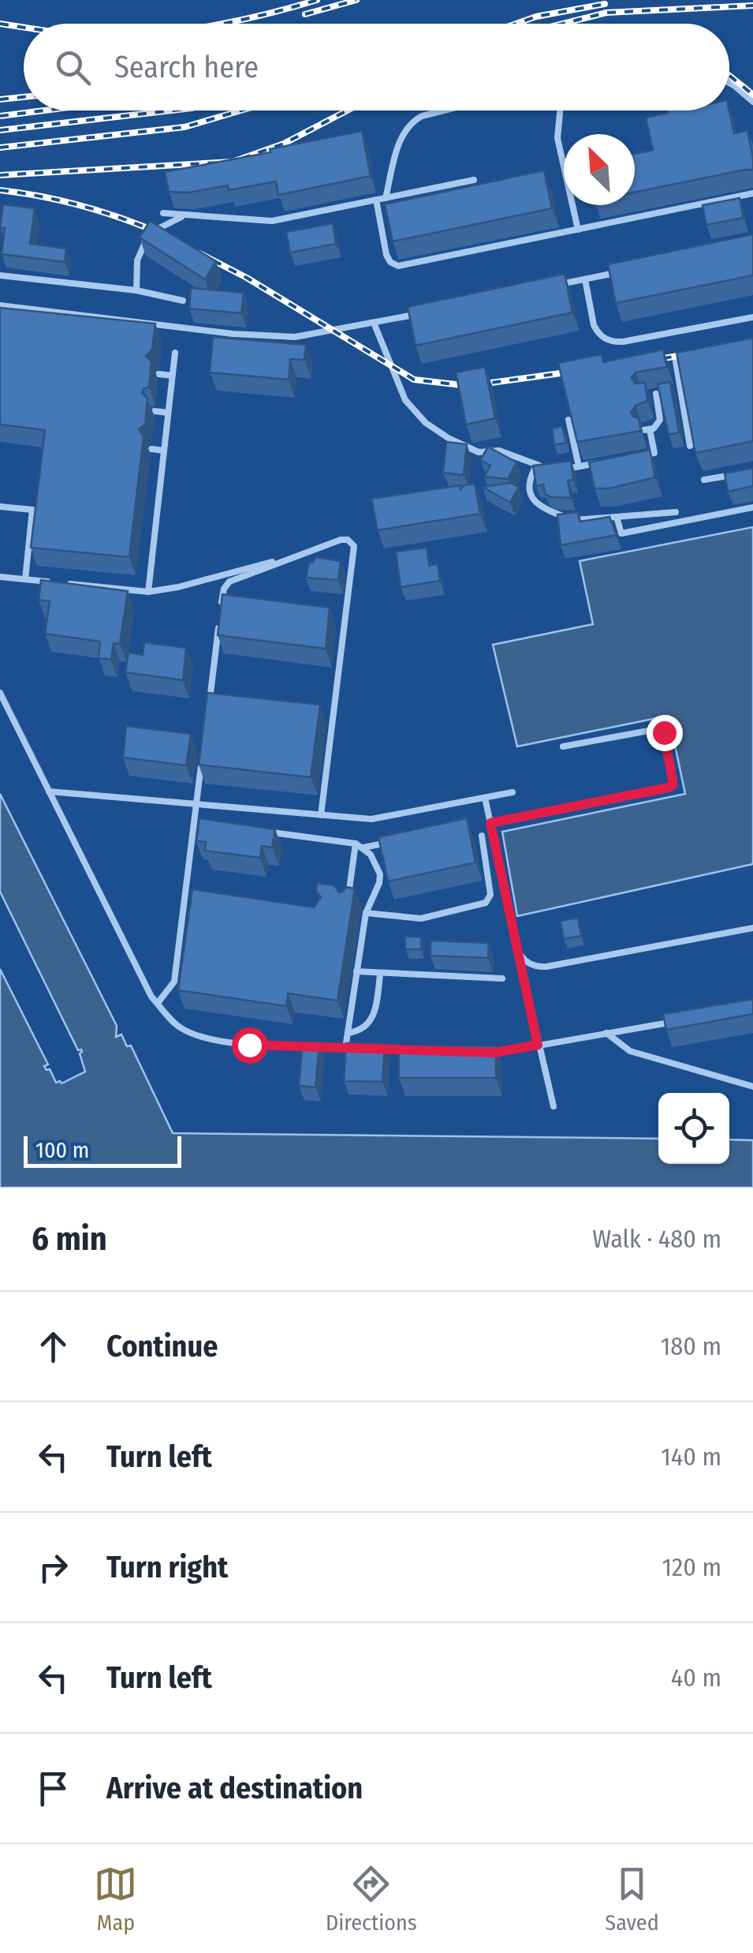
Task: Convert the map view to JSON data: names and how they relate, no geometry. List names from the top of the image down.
{
  "scale_bar": "100 m",
  "north": "top left",
  "page": {
    "search": "Search here",
    "scale": "100 m",
    "heading": ["6 min", "Walk · 480 m"],
    "list": [
      ["Continue", "180 m"],
      ["Turn left", "140 m"],
      ["Turn right", "120 m"],
      ["Turn left", "40 m"],
      "Arrive at destination"
    ],
    "nav": ["Map", "Directions", "Saved"]
  }
}
